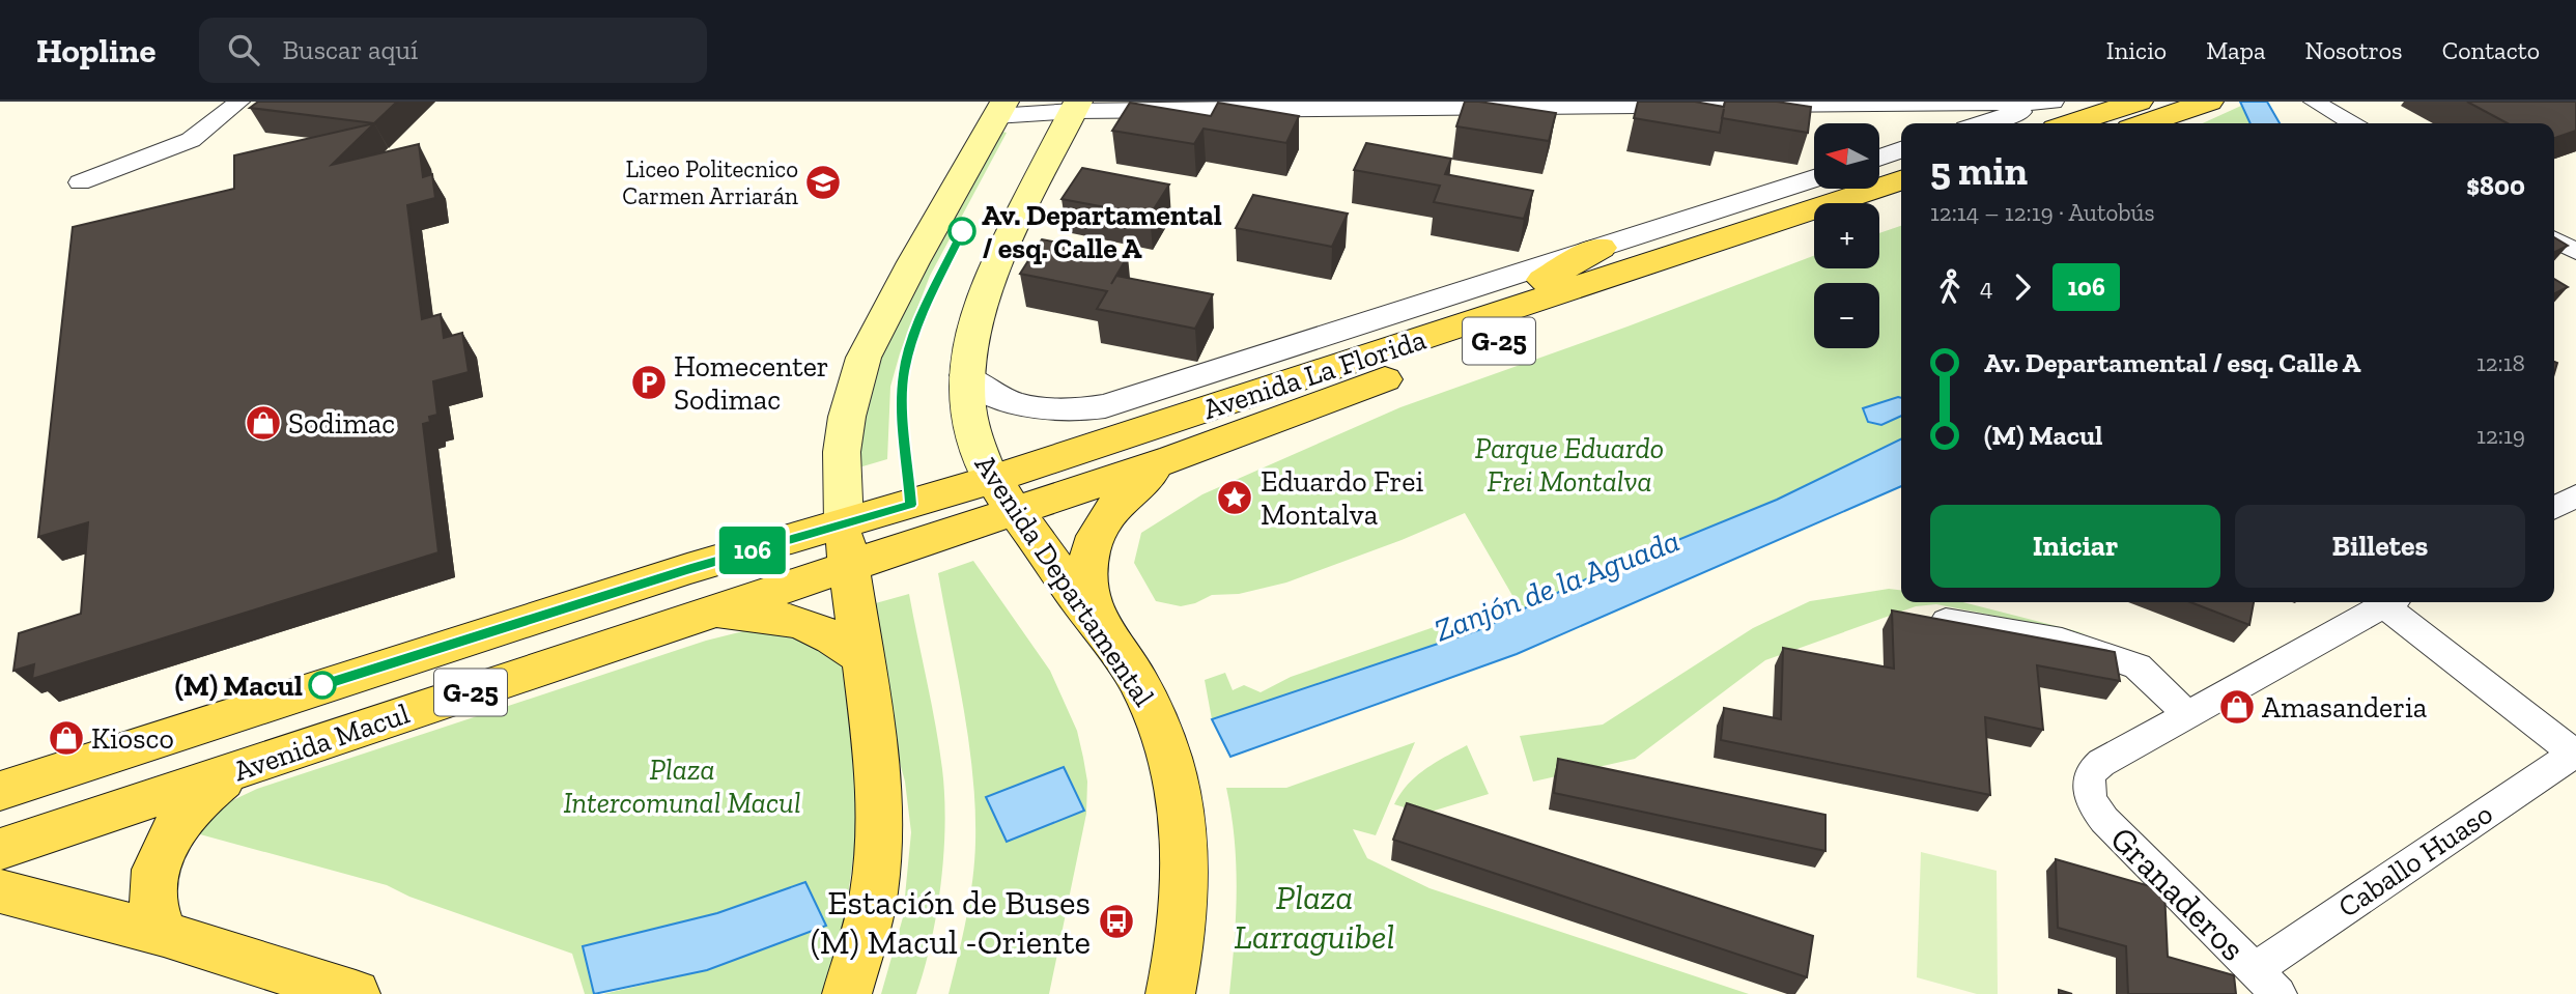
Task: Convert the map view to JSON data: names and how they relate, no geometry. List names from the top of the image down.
{
  "streets": {
    "main road": [
      "G-25",
      "Avenida La Florida",
      "Avenida Departamental",
      "Avenida Macul"
    ],
    "street": ["Caballo Huaso", "Granaderos"]
  },
  "crossings": [
    ["Avenida La Florida", "Avenida Departamental"],
    ["Avenida La Florida", "Avenida Macul"],
    ["Caballo Huaso", "Granaderos"]
  ],
  "water": ["Zanjón de la Aguada"],
  "parks": ["Parque Eduardo Frei Montalva", "Plaza Intercomunal Macul", "Plaza Larraguibel"],
  "places": {
    "school or university": ["Liceo Politecnico Carmen Arriarán"],
    "other": ["Av. Departamental / esq. Calle A", "(M) Macul"],
    "parking": ["Homecenter Sodimac"],
    "shop": ["Sodimac", "Amasanderia", "Kiosco"],
    "place": ["Eduardo Frei Montalva"],
    "bus stop": ["Estación de Buses (M) Macul -Oriente"]
  },
  "lines": ["bus line 106"],
  "north": "left",
  "page": {
    "header": "Hopline",
    "search": "Buscar aquí",
    "nav": [
      "Inicio",
      "Mapa",
      "Nosotros",
      "Contacto"
    ],
    "on_map": "106",
    "map_buttons": ["+", "−"],
    "heading": ["5 min", "12:14 – 12:19 · Autobús", "$800"],
    "legs": ["4", "106"],
    "list": [
      {
        "name": "Av. Departamental / esq. Calle A",
        "value": "12:18"
      },
      {
        "name": "(M) Macul",
        "value": "12:19"
      }
    ],
    "buttons": ["Iniciar", "Billetes"]
  }
}
